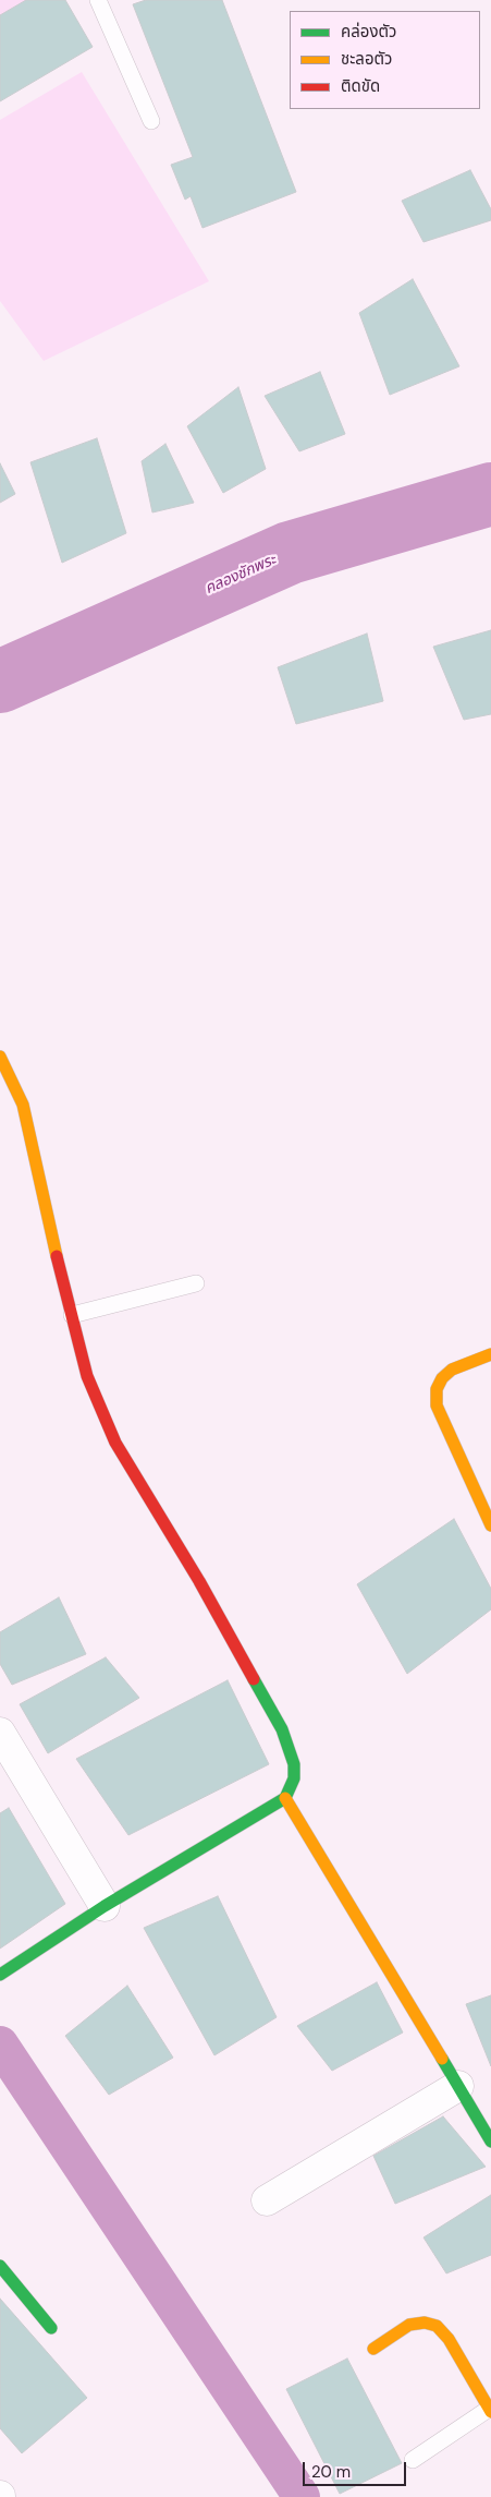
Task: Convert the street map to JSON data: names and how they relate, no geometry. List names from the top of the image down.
{
  "water": ["คลองชักพระ"],
  "legend": ["คล่องตัว", "ชะลอตัว", "ติดขัด"],
  "scale_bar": "20 m"
}
